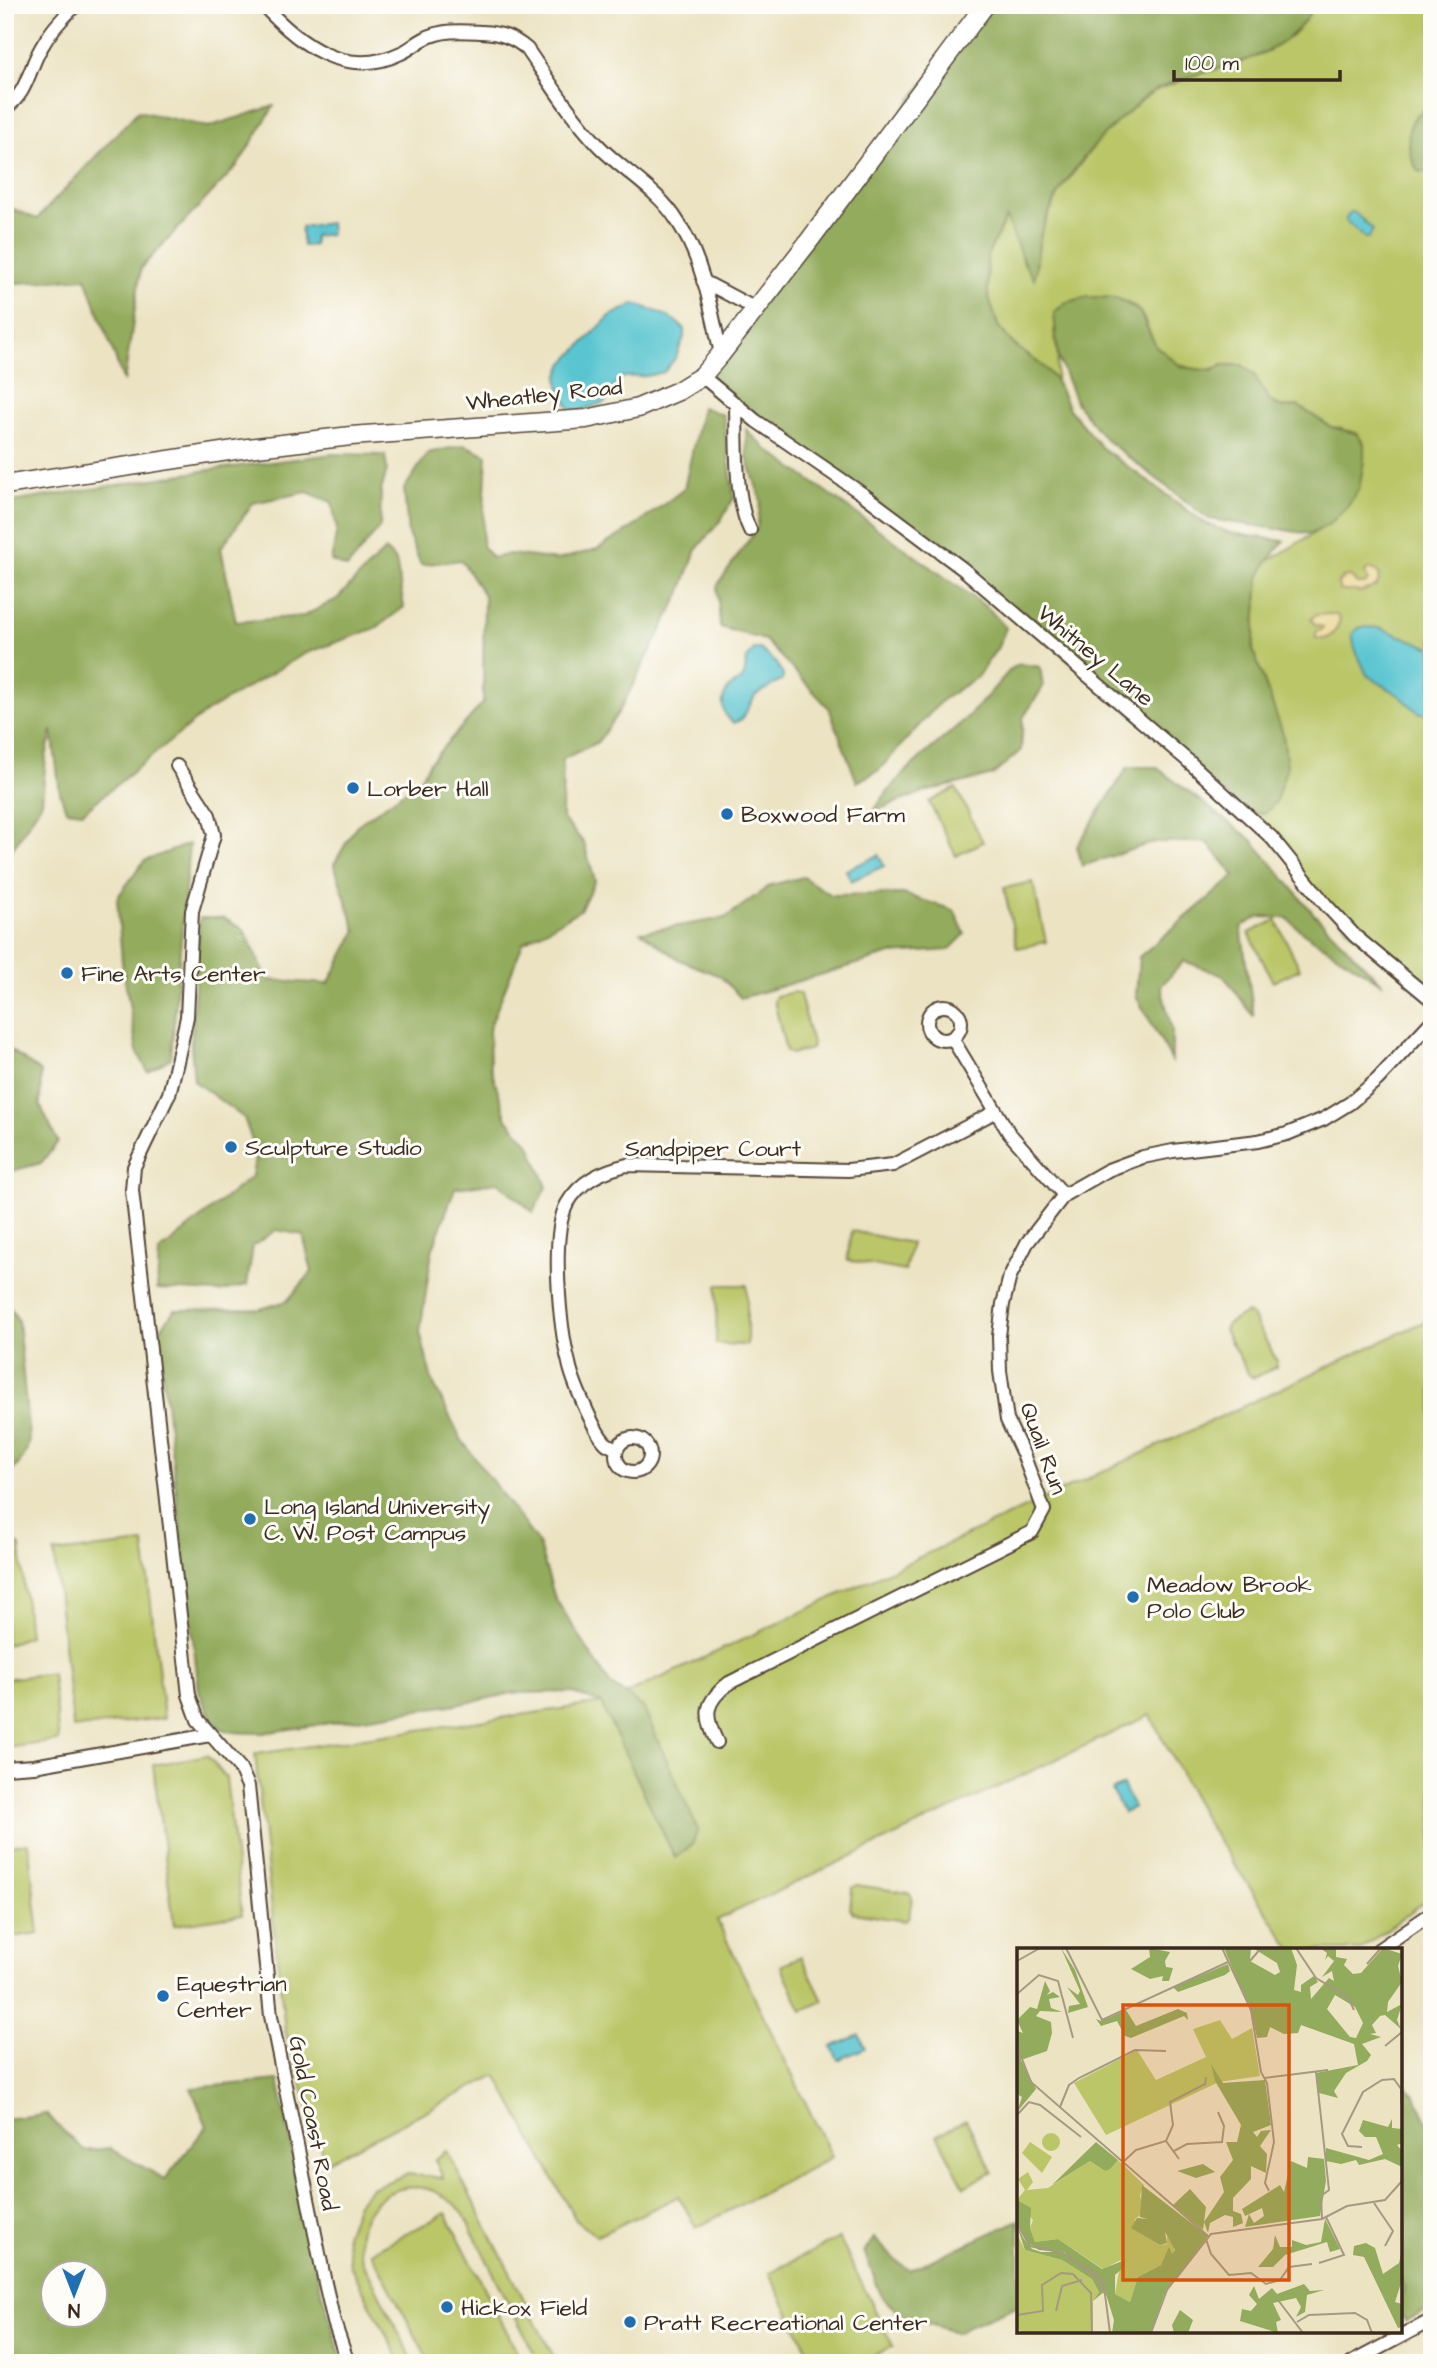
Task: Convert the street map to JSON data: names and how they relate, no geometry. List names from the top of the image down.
{
  "streets": {
    "main road": ["Wheatley Road"],
    "street": [
      "Whitney Lane",
      "Sandpiper Court",
      "Quail Run",
      "Gold Coast Road"
    ]
  },
  "crossings": [
    ["Wheatley Road", "Whitney Lane"]
  ],
  "places": [
    "Lorber Hall",
    "Boxwood Farm",
    "Fine Arts Center",
    "Sculpture Studio",
    "Long Island University C. W. Post Campus",
    "Meadow Brook Polo Club",
    "Equestrian Center",
    "Hickox Field",
    "Pratt Recreational Center"
  ],
  "scale_bar": "100 m",
  "north": "bottom"
}
